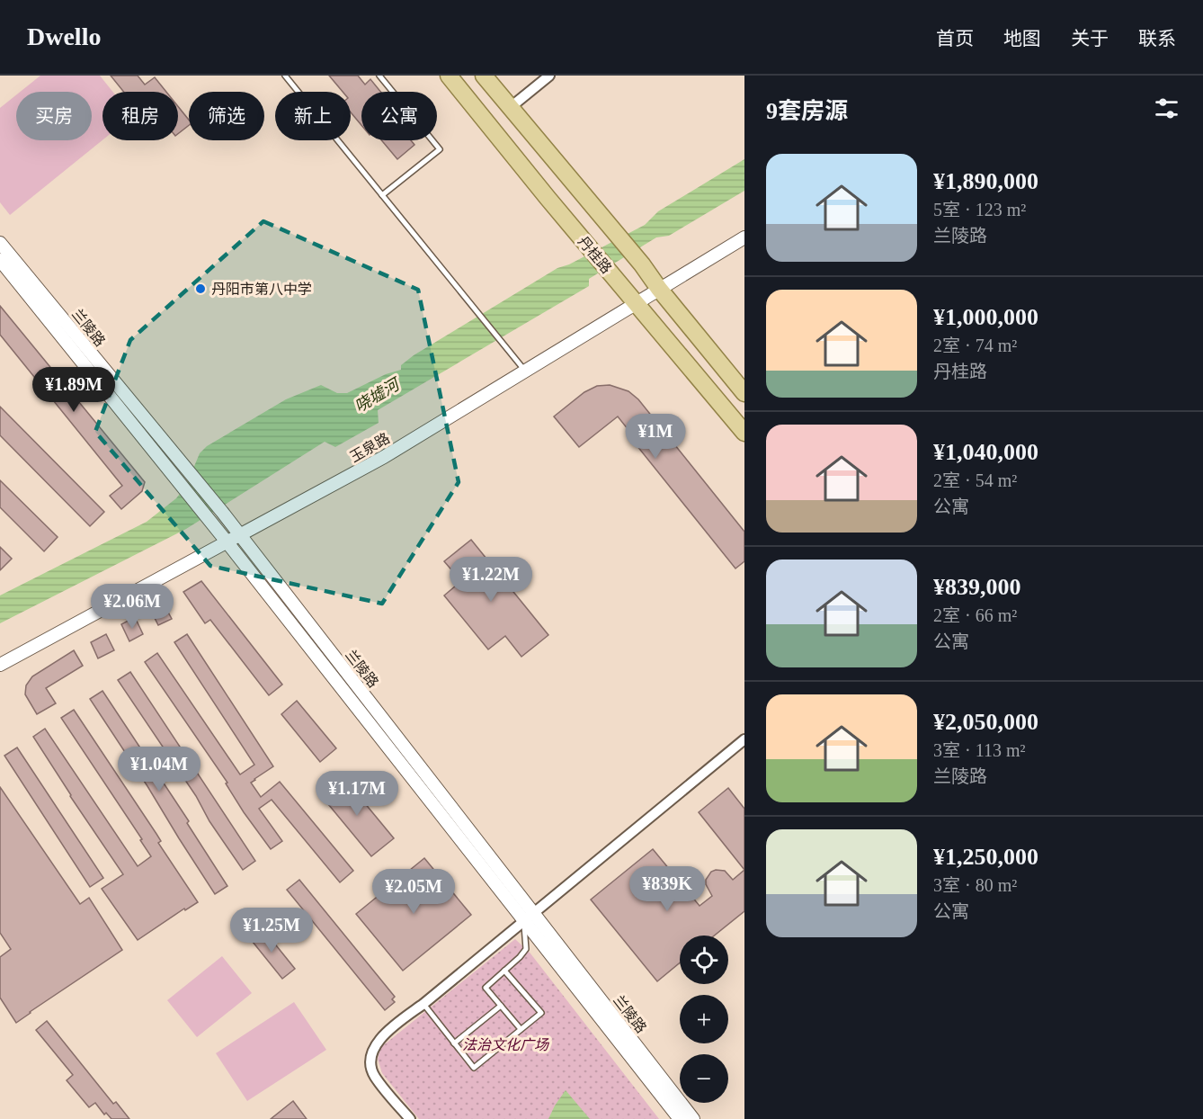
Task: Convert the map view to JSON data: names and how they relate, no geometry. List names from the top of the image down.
{
  "streets": {
    "main road": ["丹桂路"],
    "street": ["兰陵路", "玉泉路"]
  },
  "crossings": [
    ["丹桂路", "玉泉路"],
    ["兰陵路", "玉泉路"]
  ],
  "water": ["哓墟河"],
  "parks": ["法治文化广场"],
  "places": ["丹阳市第八中学"],
  "page": {
    "header": "Dwello",
    "nav": [
      "首页",
      "地图",
      "关于",
      "联系"
    ],
    "heading": "9套房源",
    "chip": [
      "买房",
      "租房",
      "筛选",
      "新上",
      "公寓"
    ],
    "list": [
      {
        "name": "¥1,890,000",
        "note": "5室 · 123 m² · 兰陵路"
      },
      {
        "name": "¥1,000,000",
        "note": "2室 · 74 m² · 丹桂路"
      },
      {
        "name": "¥1,040,000",
        "note": "2室 · 54 m² · 公寓"
      },
      {
        "name": "¥839,000",
        "note": "2室 · 66 m² · 公寓"
      },
      {
        "name": "¥2,050,000",
        "note": "3室 · 113 m² · 兰陵路"
      },
      {
        "name": "¥1,250,000",
        "note": "3室 · 80 m² · 公寓"
      }
    ],
    "price": [
      "¥1.89M",
      "¥1M",
      "¥1.22M",
      "¥2.06M",
      "¥1.04M",
      "¥1.17M",
      "¥839K",
      "¥2.05M",
      "¥1.25M"
    ],
    "map_buttons": ["+", "−"]
  }
}
